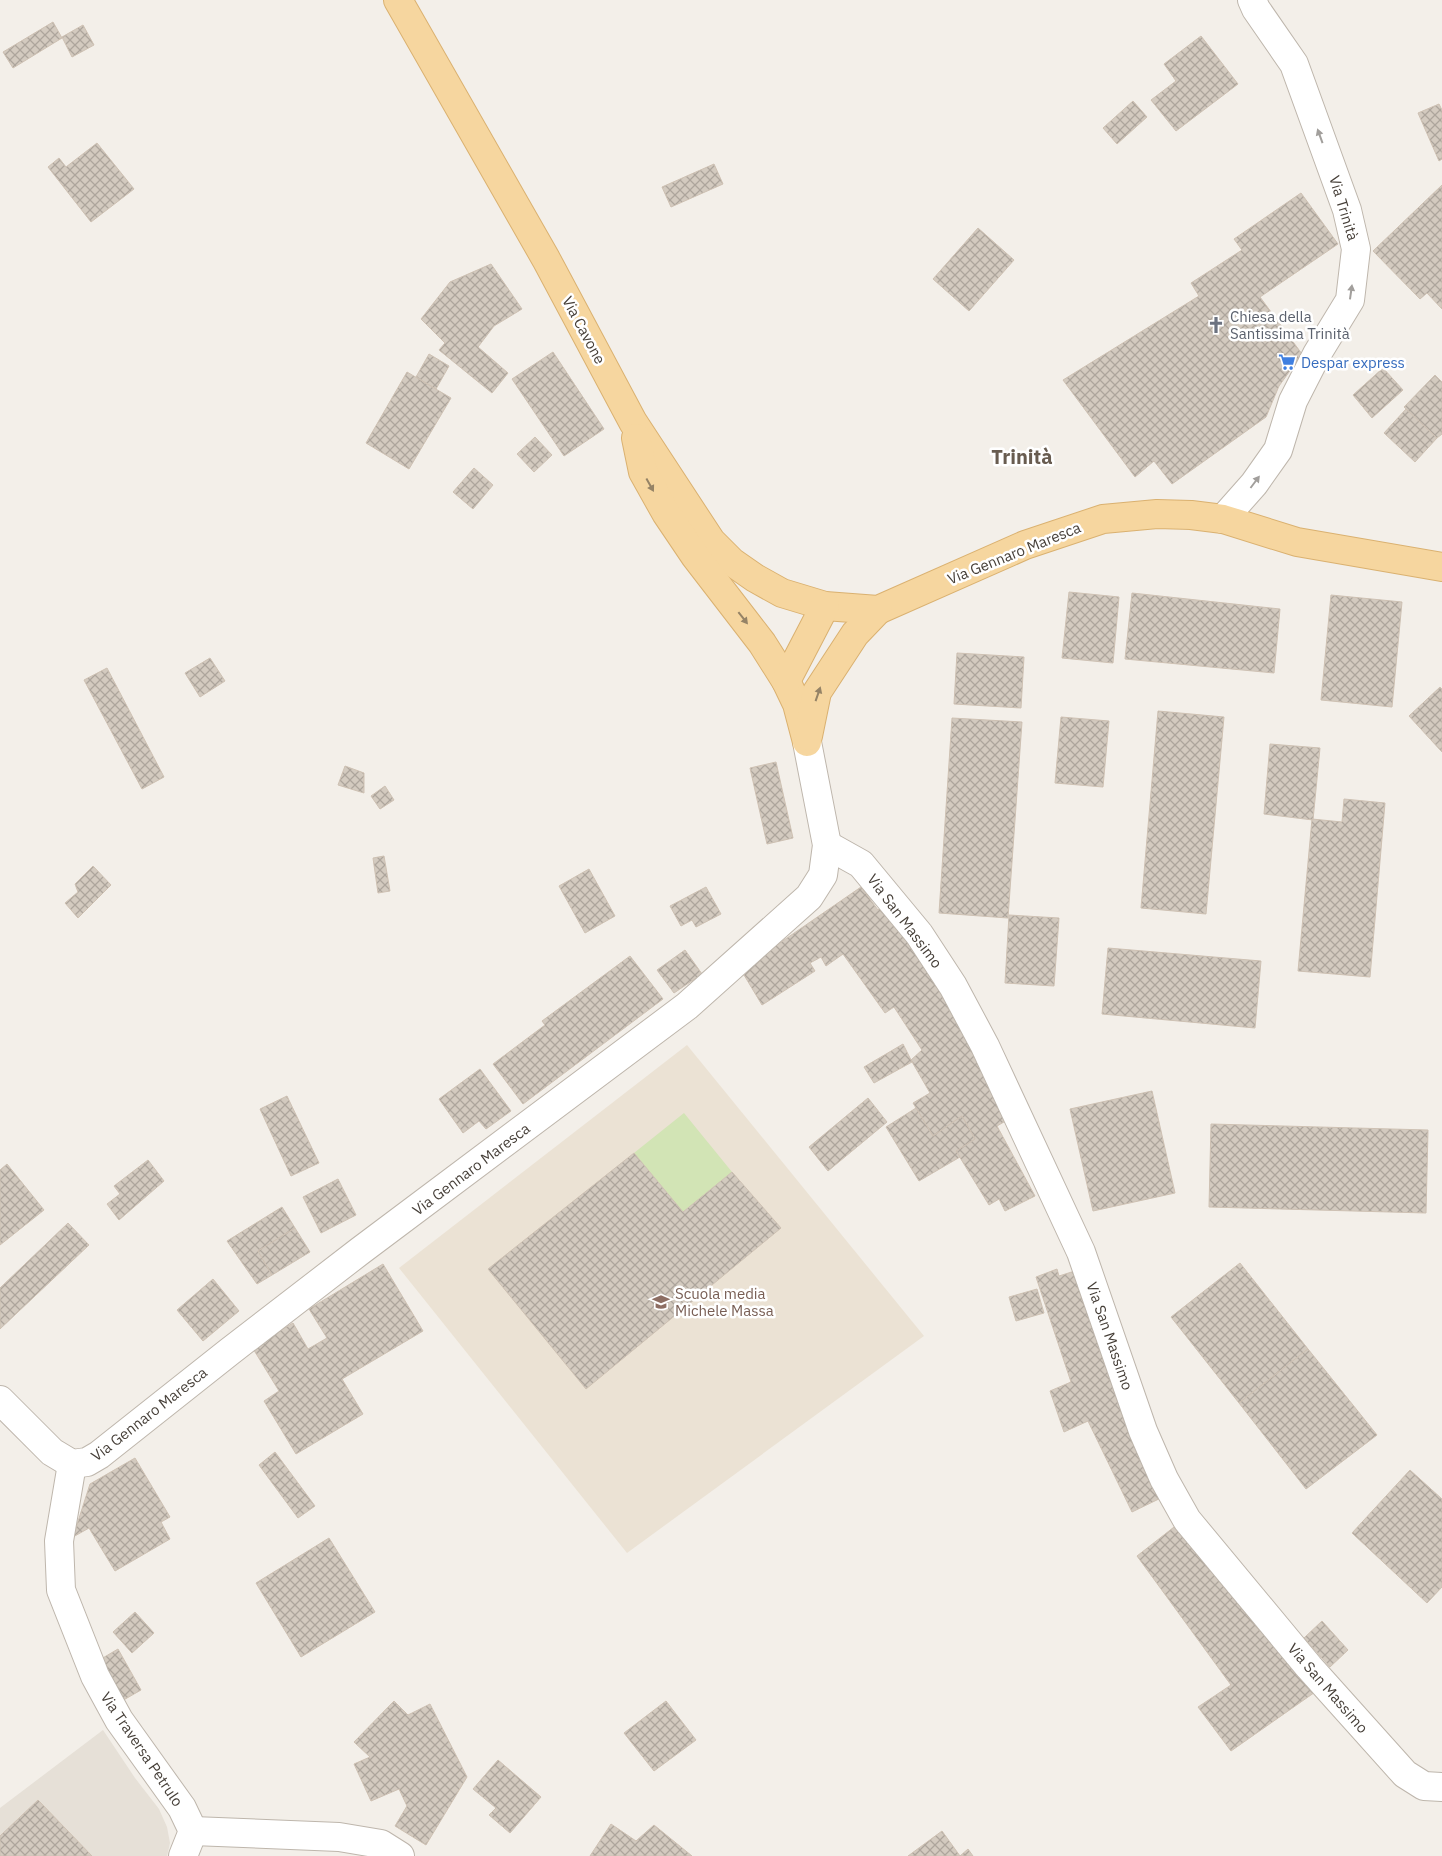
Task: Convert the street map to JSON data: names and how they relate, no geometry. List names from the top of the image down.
{
  "streets": {
    "main road": ["Via Cavone", "Via Gennaro Maresca"],
    "street": ["Via Trinità", "Via San Massimo", "Via Traversa Petrulo"]
  },
  "crossings": [
    ["Via Trinità", "Via Gennaro Maresca"],
    ["Via Cavone", "Via Gennaro Maresca"],
    ["Via Gennaro Maresca", "Via San Massimo"],
    ["Via Gennaro Maresca", "Via Traversa Petrulo"]
  ],
  "one_way": ["Via Trinità"],
  "districts": ["Trinità"],
  "places": {
    "church": ["Chiesa della Santissima Trinità"],
    "supermarket": ["Despar express"],
    "school or university": ["Scuola media Michele Massa"]
  }
}
